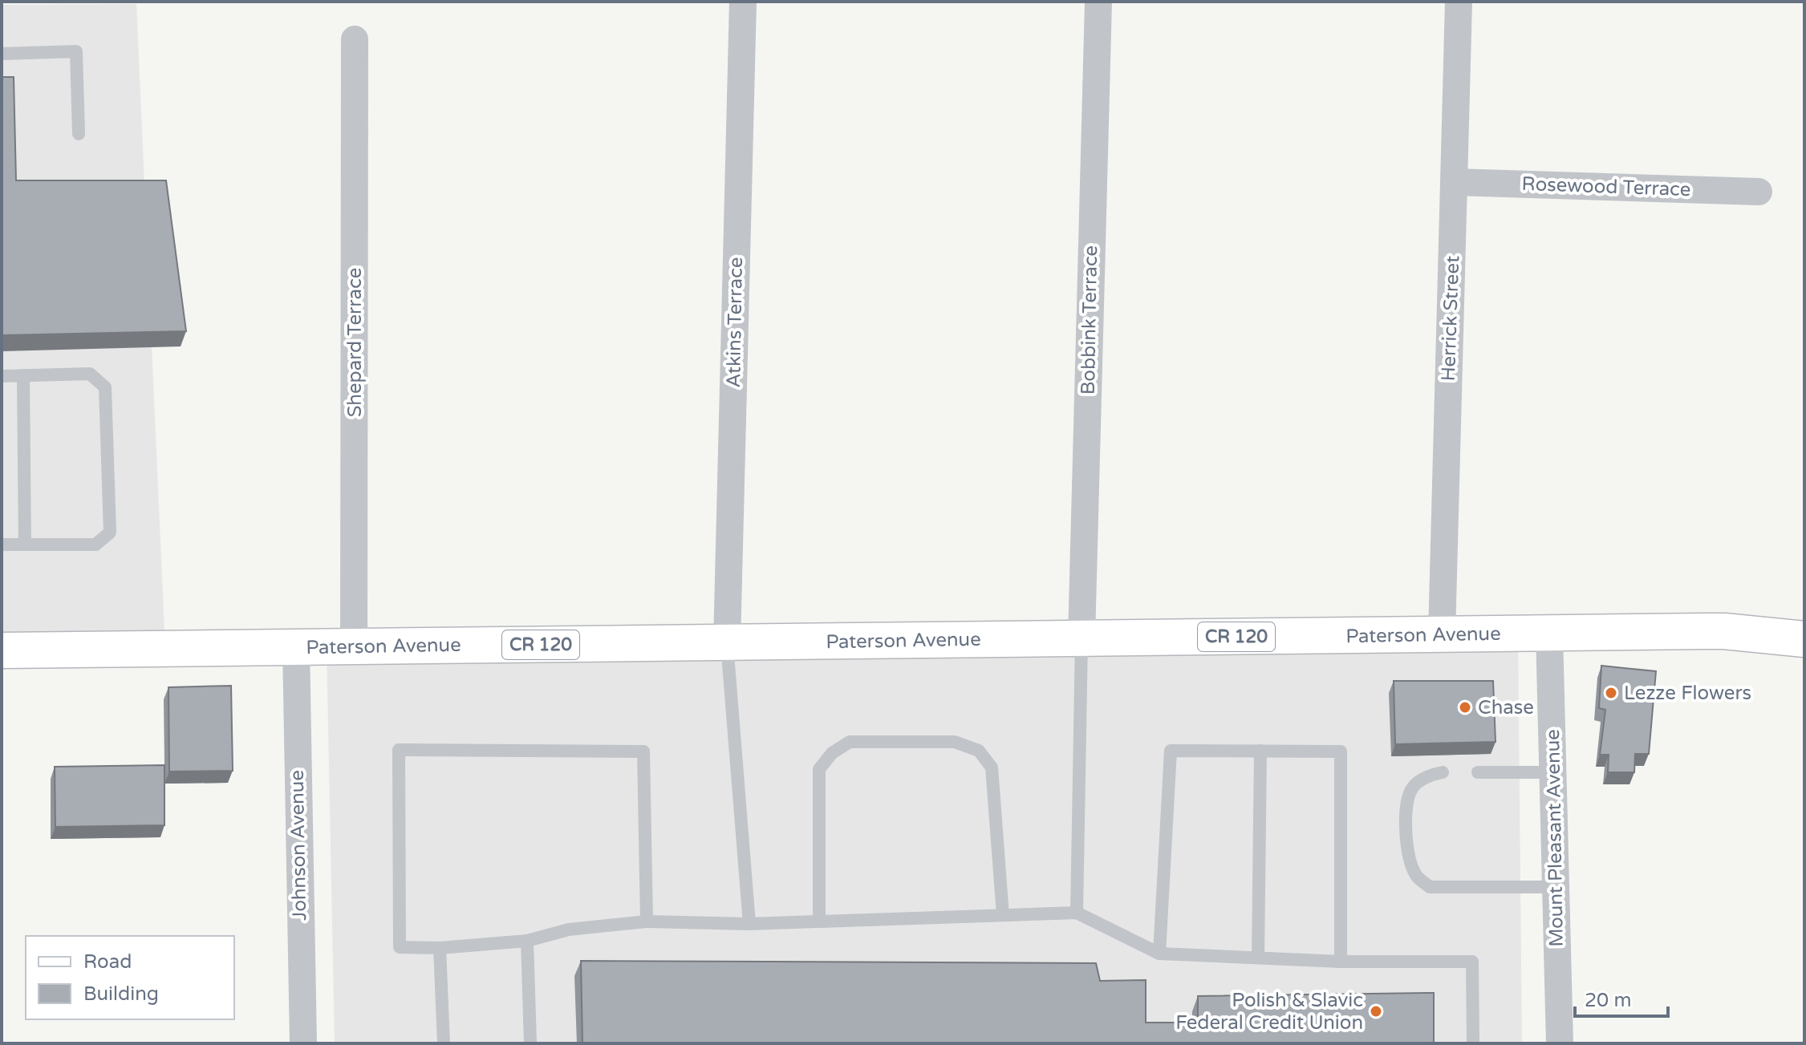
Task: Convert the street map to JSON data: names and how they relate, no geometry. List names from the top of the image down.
{
  "streets": {
    "main road": ["Paterson Avenue", "CR 120"],
    "street": [
      "Rosewood Terrace",
      "Herrick Street",
      "Bobbink Terrace",
      "Atkins Terrace",
      "Shepard Terrace",
      "Mount Pleasant Avenue",
      "Johnson Avenue"
    ]
  },
  "crossings": [
    ["Rosewood Terrace", "Herrick Street"],
    ["Herrick Street", "Paterson Avenue"],
    ["Bobbink Terrace", "Paterson Avenue"],
    ["Atkins Terrace", "Paterson Avenue"],
    ["Shepard Terrace", "Paterson Avenue"],
    ["Paterson Avenue", "Mount Pleasant Avenue"],
    ["Paterson Avenue", "Johnson Avenue"]
  ],
  "places": ["Lezze Flowers", "Chase", "Polish & Slavic Federal Credit Union"],
  "legend": ["Road", "Building"],
  "scale_bar": "20 m"
}
